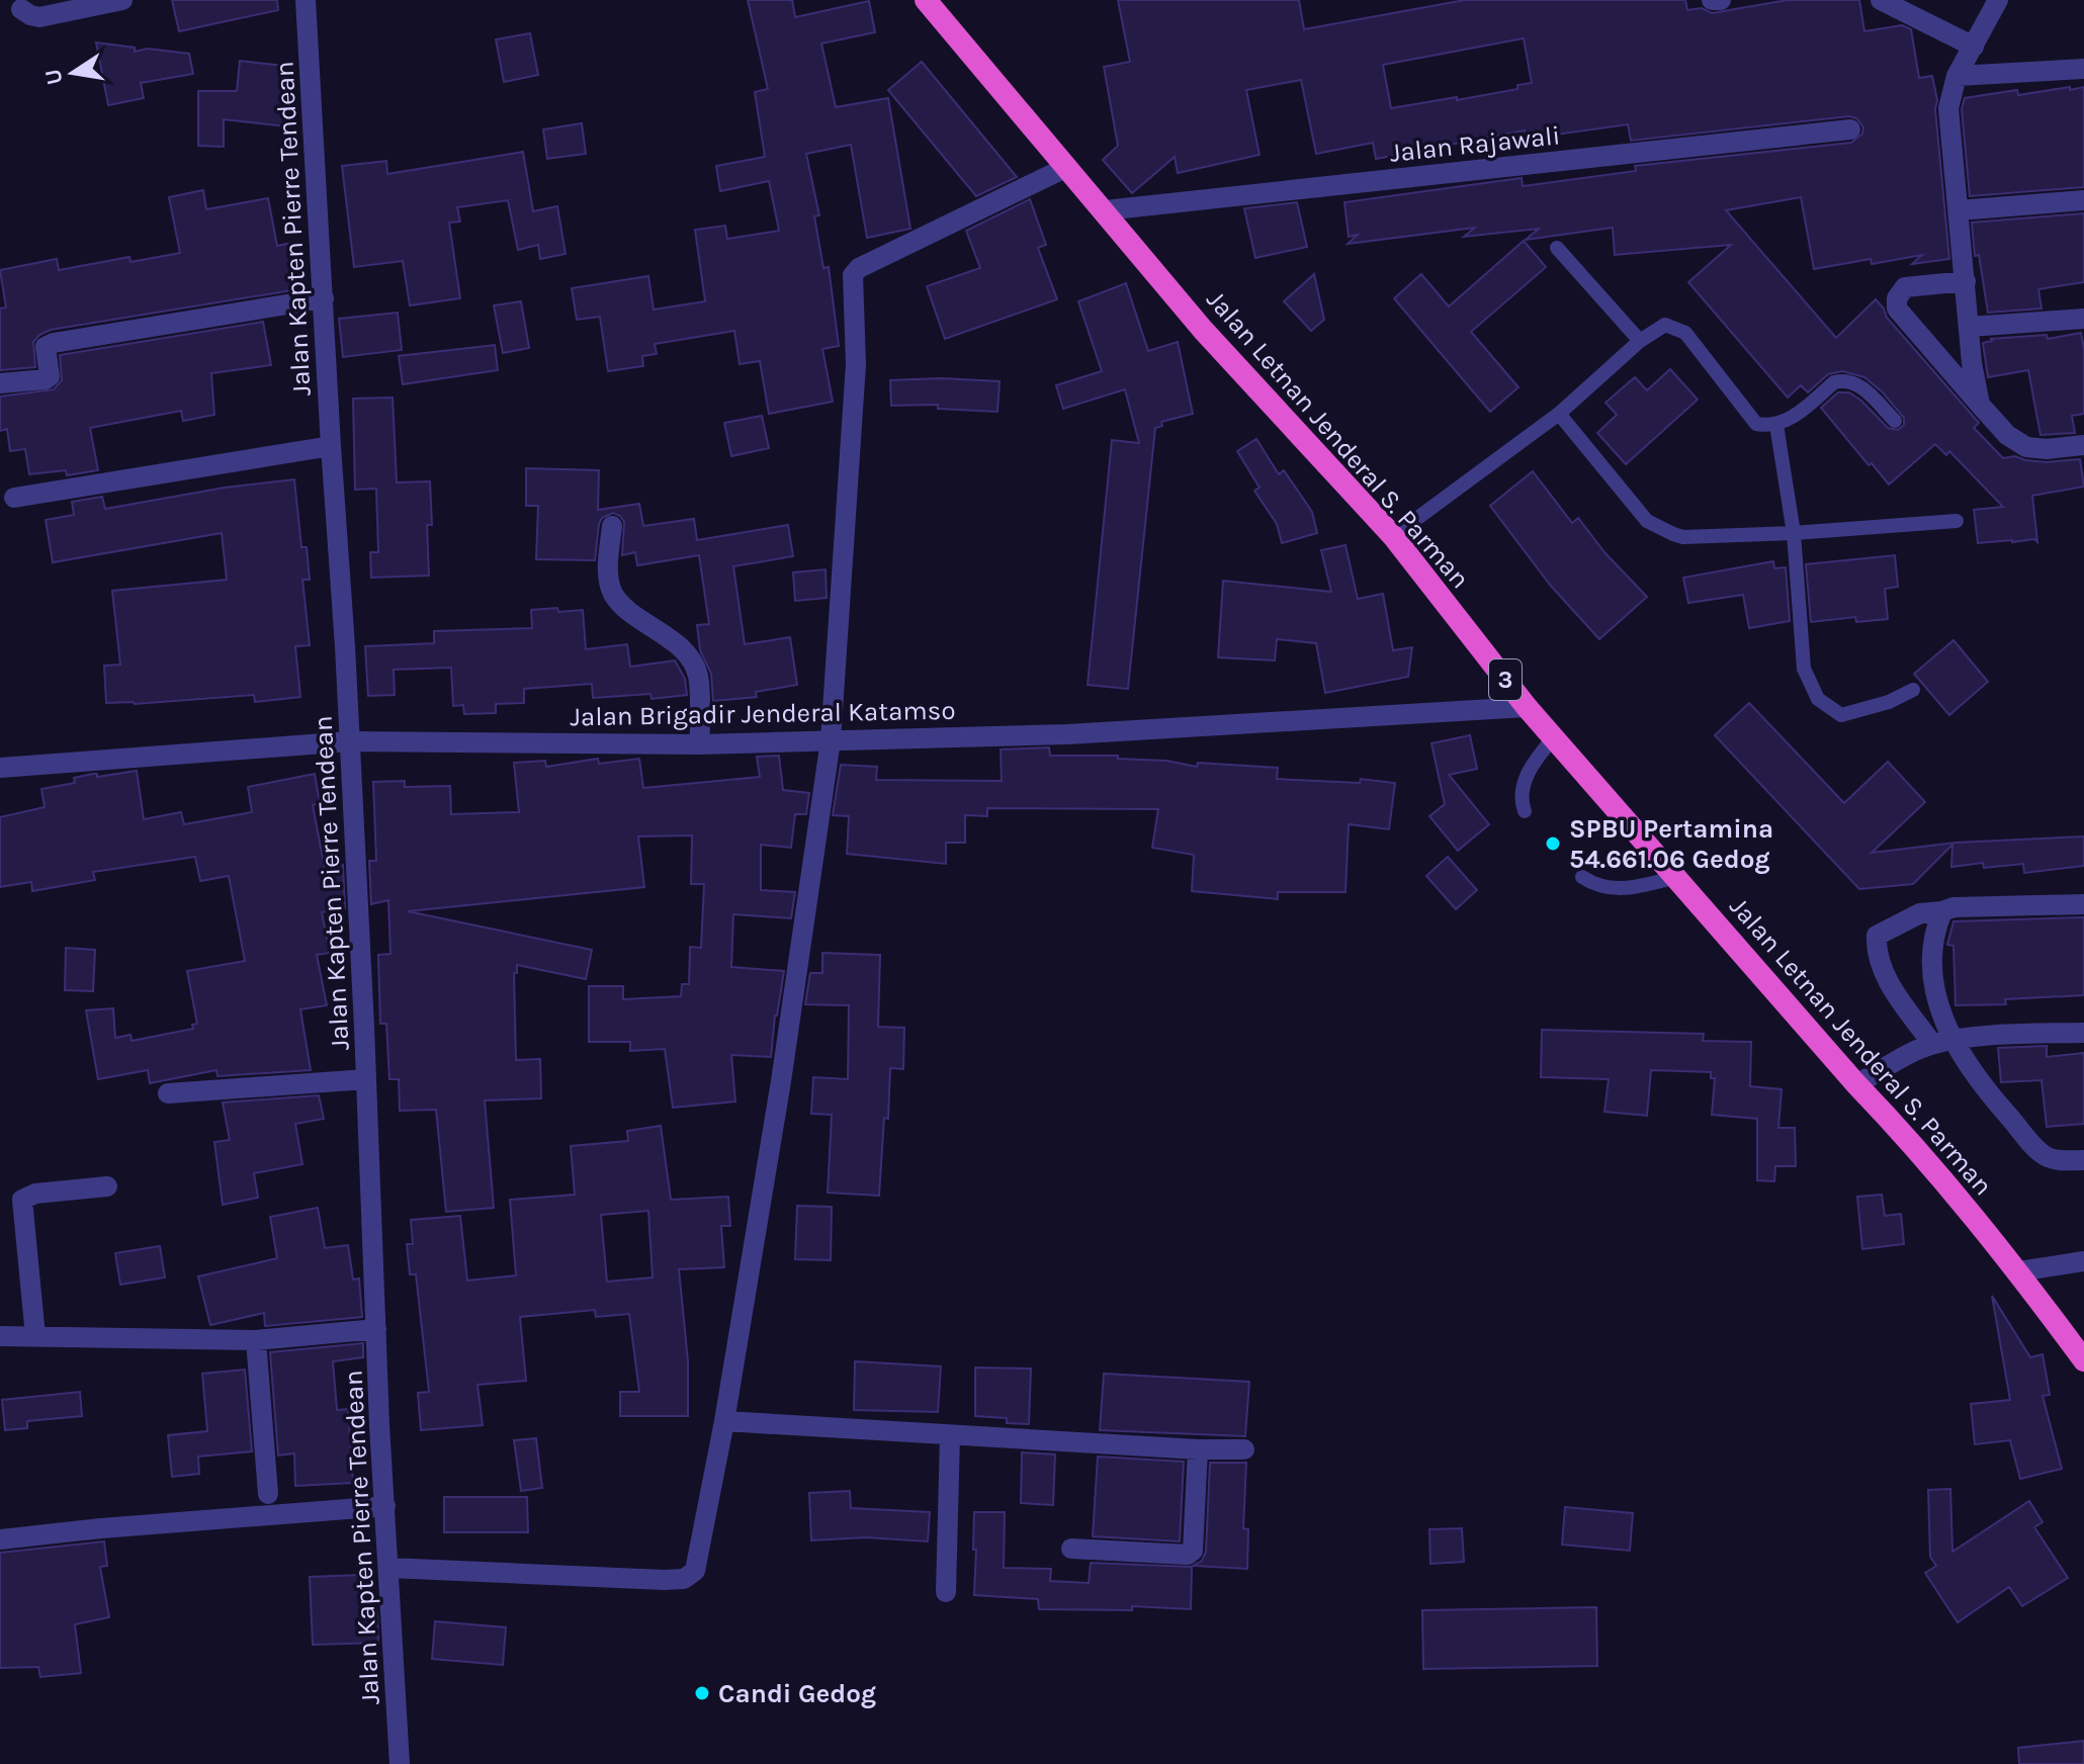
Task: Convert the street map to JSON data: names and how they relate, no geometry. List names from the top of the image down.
{
  "streets": {
    "highway": ["Jalan Letnan Jenderal S. Parman", "3"],
    "street": ["Jalan Rajawali", "Jalan Kapten Pierre Tendean", "Jalan Brigadir Jenderal Katamso"]
  },
  "crossings": [
    ["Jalan Rajawali", "Jalan Letnan Jenderal S. Parman"],
    ["Jalan Kapten Pierre Tendean", "Jalan Brigadir Jenderal Katamso"],
    ["Jalan Letnan Jenderal S. Parman", "Jalan Brigadir Jenderal Katamso"]
  ],
  "places": ["SPBU Pertamina 54.661.06 Gedog", "Candi Gedog"],
  "north": "left"
}
